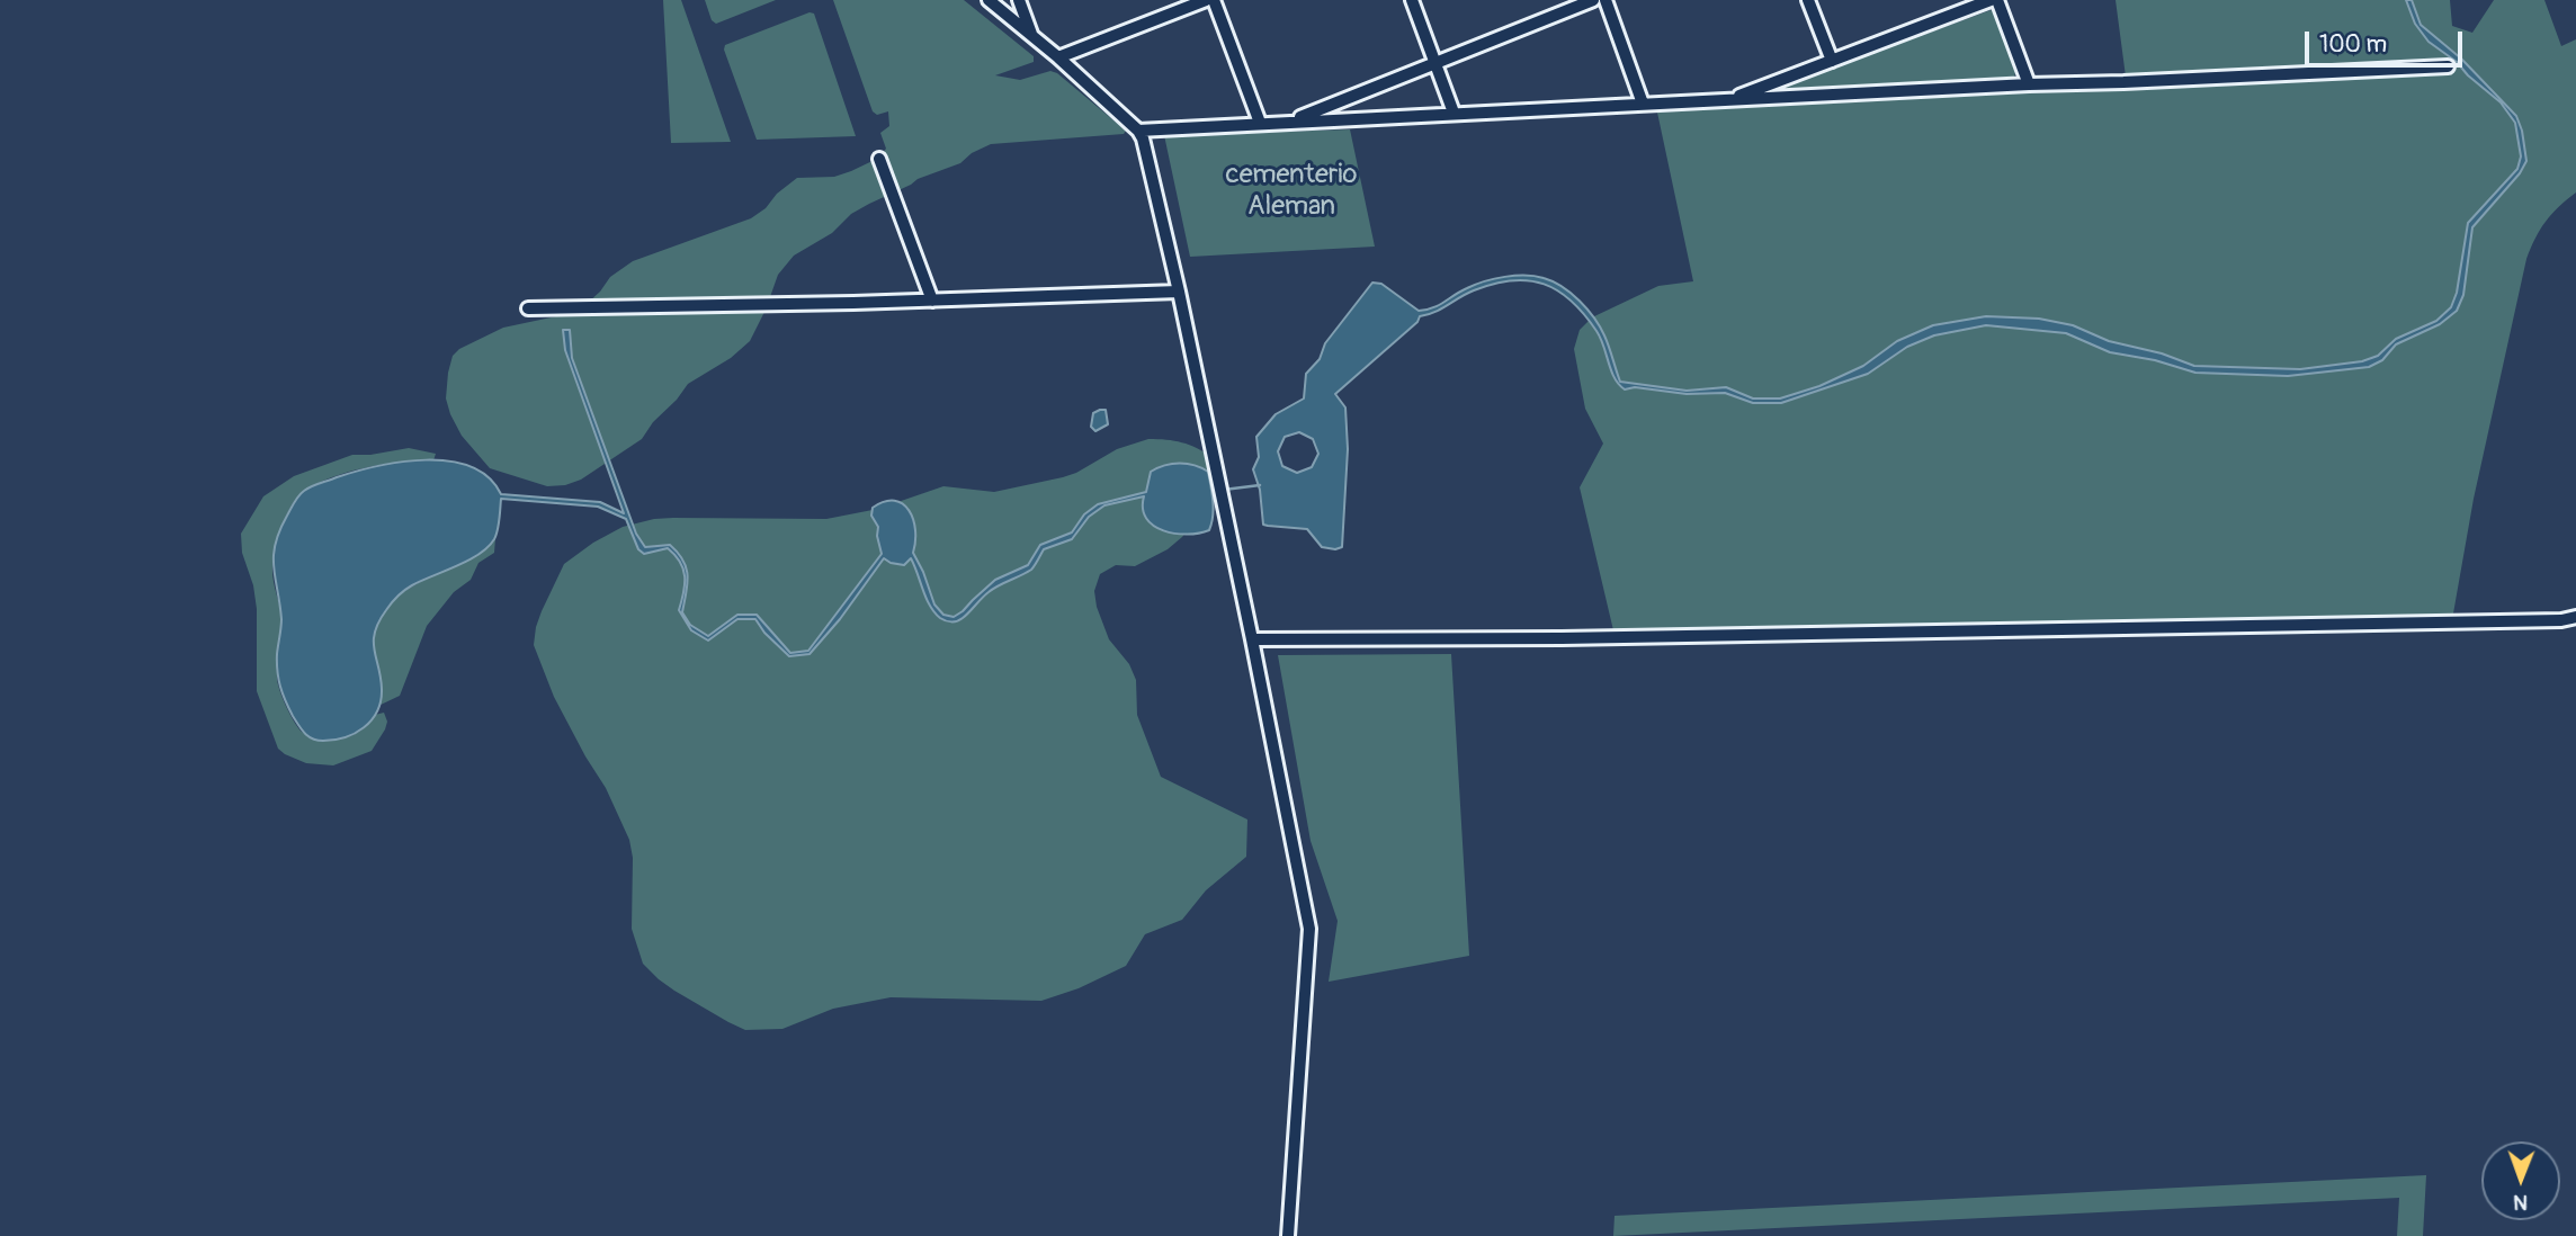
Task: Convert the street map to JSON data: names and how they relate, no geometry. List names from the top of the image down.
{
  "parks": ["cementerio Aleman"],
  "scale_bar": "100 m",
  "north": "bottom"
}
